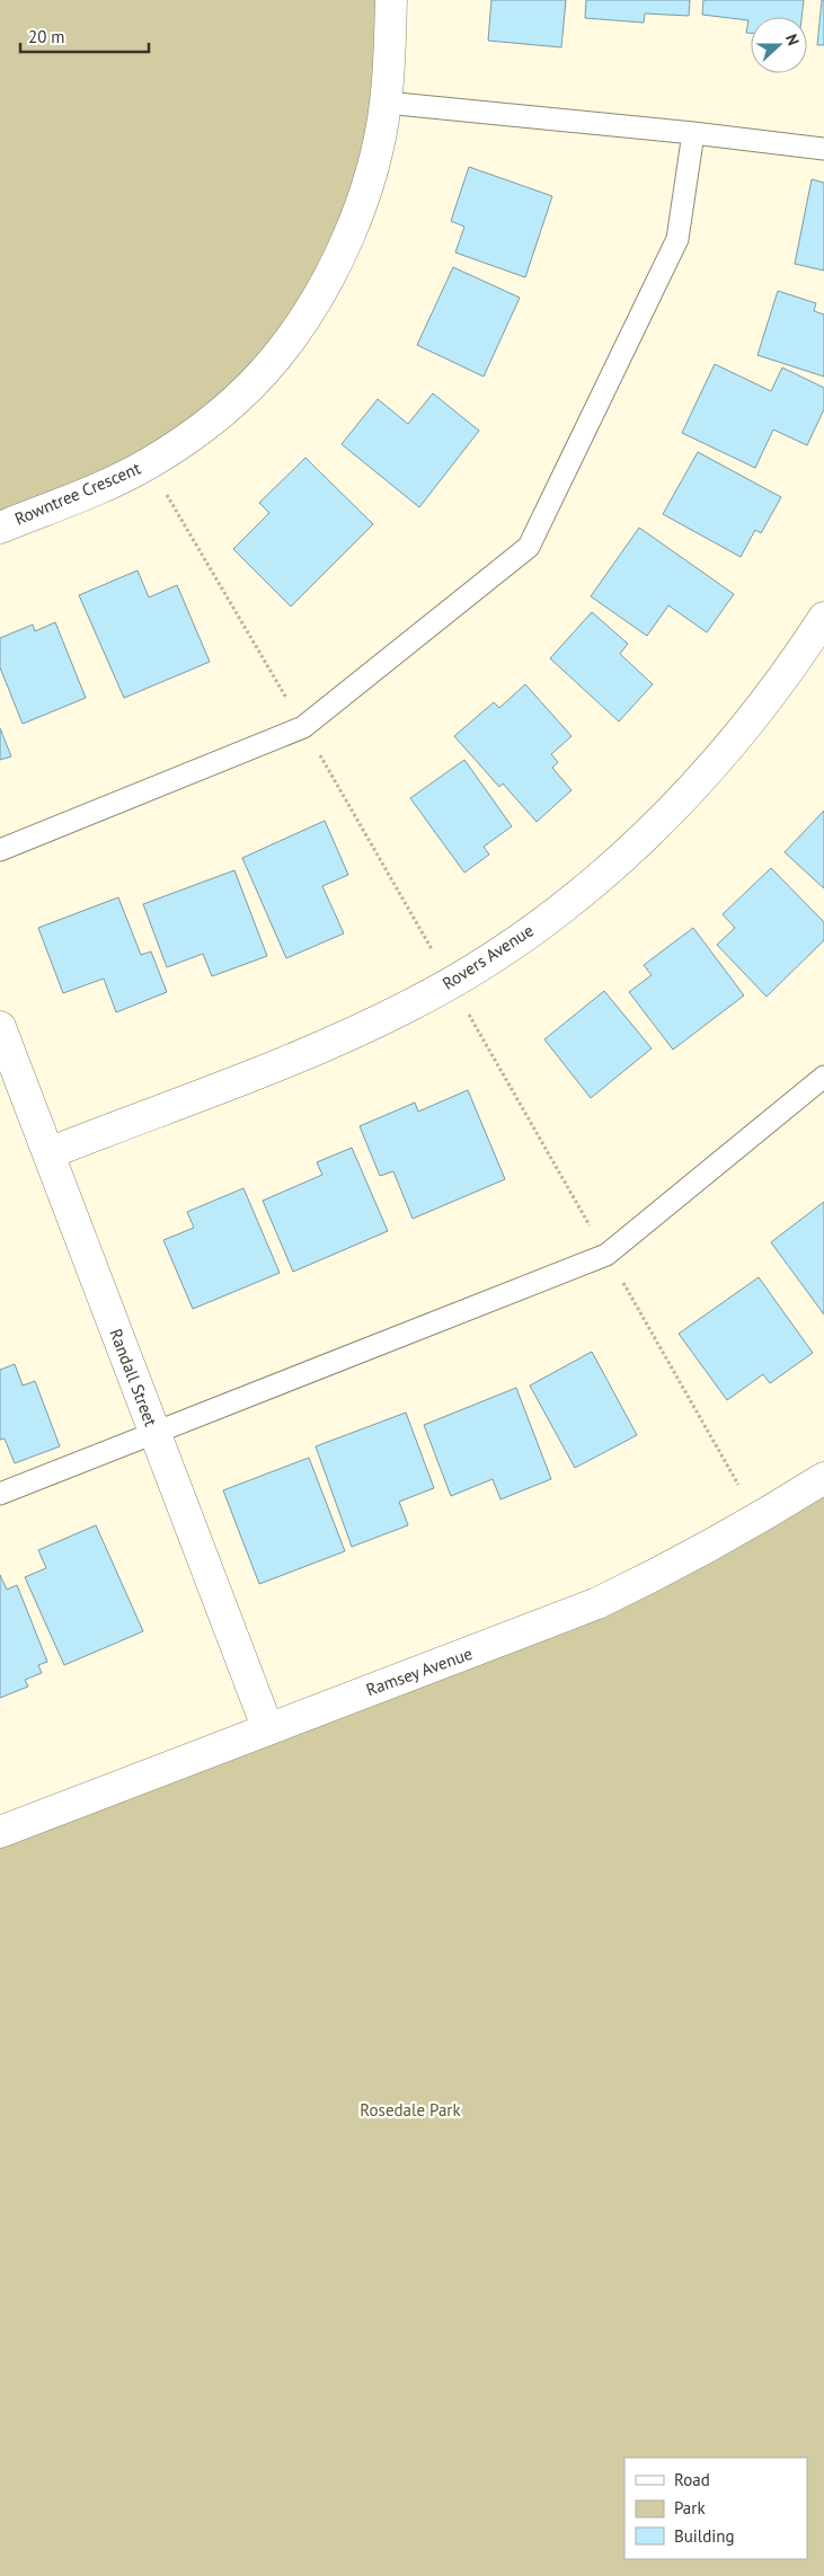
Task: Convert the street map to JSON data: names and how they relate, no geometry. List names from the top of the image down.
{
  "streets": {
    "street": [
      "Rowntree Crescent",
      "Rovers Avenue",
      "Randall Street",
      "Ramsey Avenue"
    ]
  },
  "crossings": [
    ["Rovers Avenue", "Randall Street"],
    ["Randall Street", "Ramsey Avenue"]
  ],
  "parks": ["Rosedale Park"],
  "legend": ["Road", "Park", "Building"],
  "scale_bar": "20 m",
  "north": "right"
}
